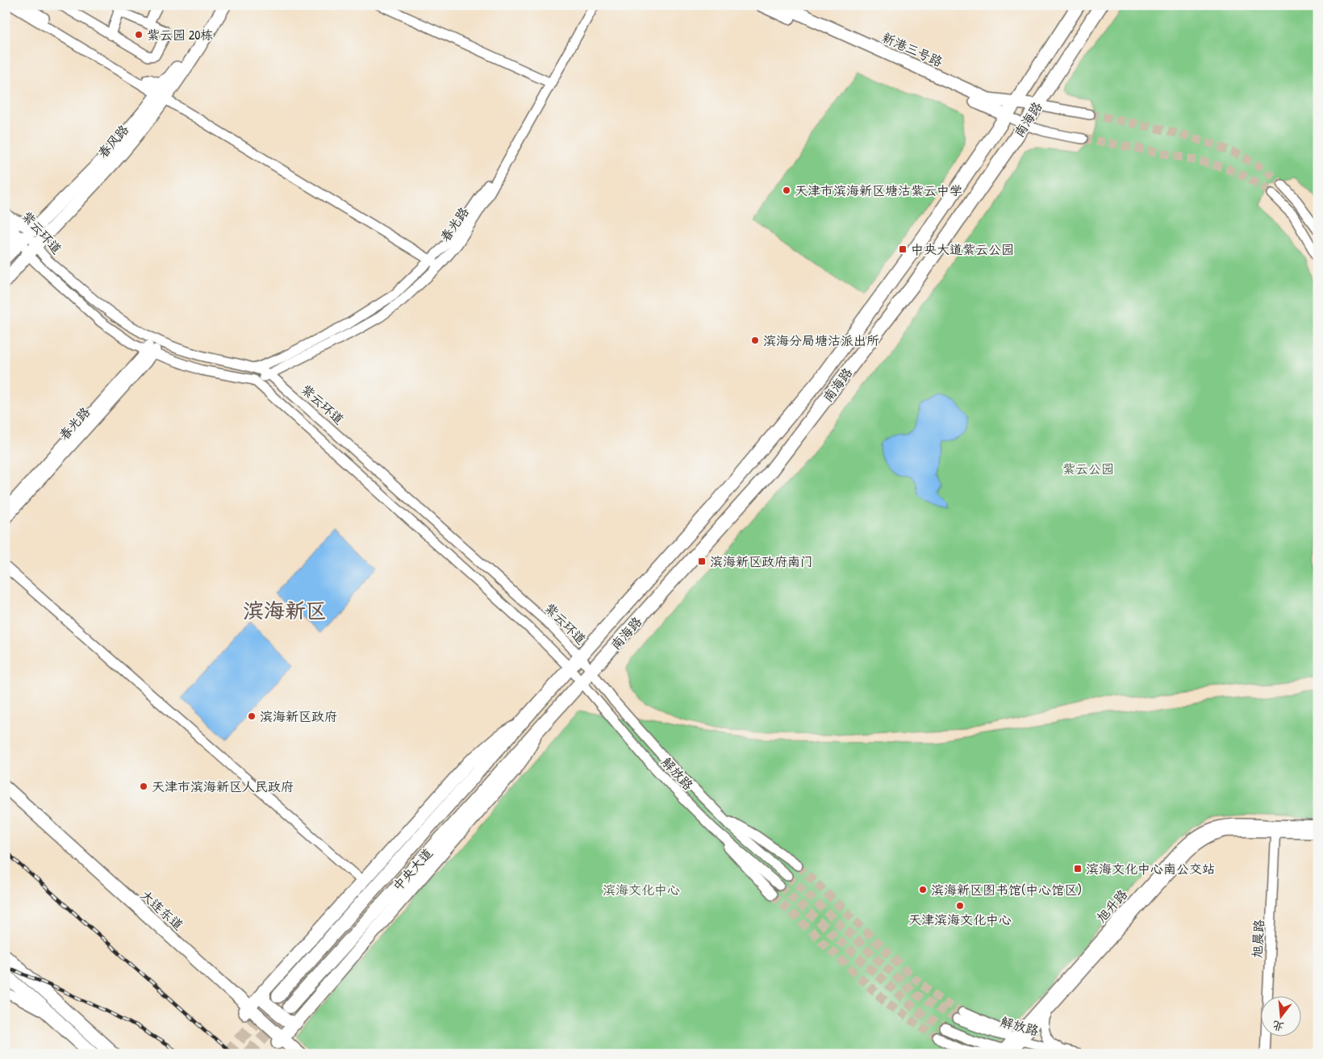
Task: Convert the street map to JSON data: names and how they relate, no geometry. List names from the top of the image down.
{
  "streets": {
    "highway": ["南海路", "中央大道"],
    "main road": ["新港三号路", "春风路", "大连东道"],
    "street": [
      "春光路",
      "紫云环道",
      "解放路",
      "旭升路",
      "旭晨路"
    ]
  },
  "crossings": [
    ["新港三号路", "南海路"],
    ["南海路", "紫云环道"],
    ["南海路", "解放路"],
    ["南海路", "中央大道"],
    ["春风路", "紫云环道"],
    ["春光路", "紫云环道"],
    ["紫云环道", "解放路"],
    ["解放路", "旭升路"],
    ["旭升路", "旭晨路"]
  ],
  "districts": ["滨海新区"],
  "parks": ["紫云公园", "滨海文化中心"],
  "places": {
    "other": [
      "紫云园 20栋",
      "天津市滨海新区塘沽紫云中学",
      "滨海分局塘沽派出所",
      "滨海新区政府",
      "天津市滨海新区人民政府",
      "滨海新区图书馆(中心馆区)",
      "天津滨海文化中心"
    ],
    "transit": ["中央大道紫云公园", "滨海新区政府南门", "滨海文化中心南公交站"]
  },
  "north": "bottom"
}
